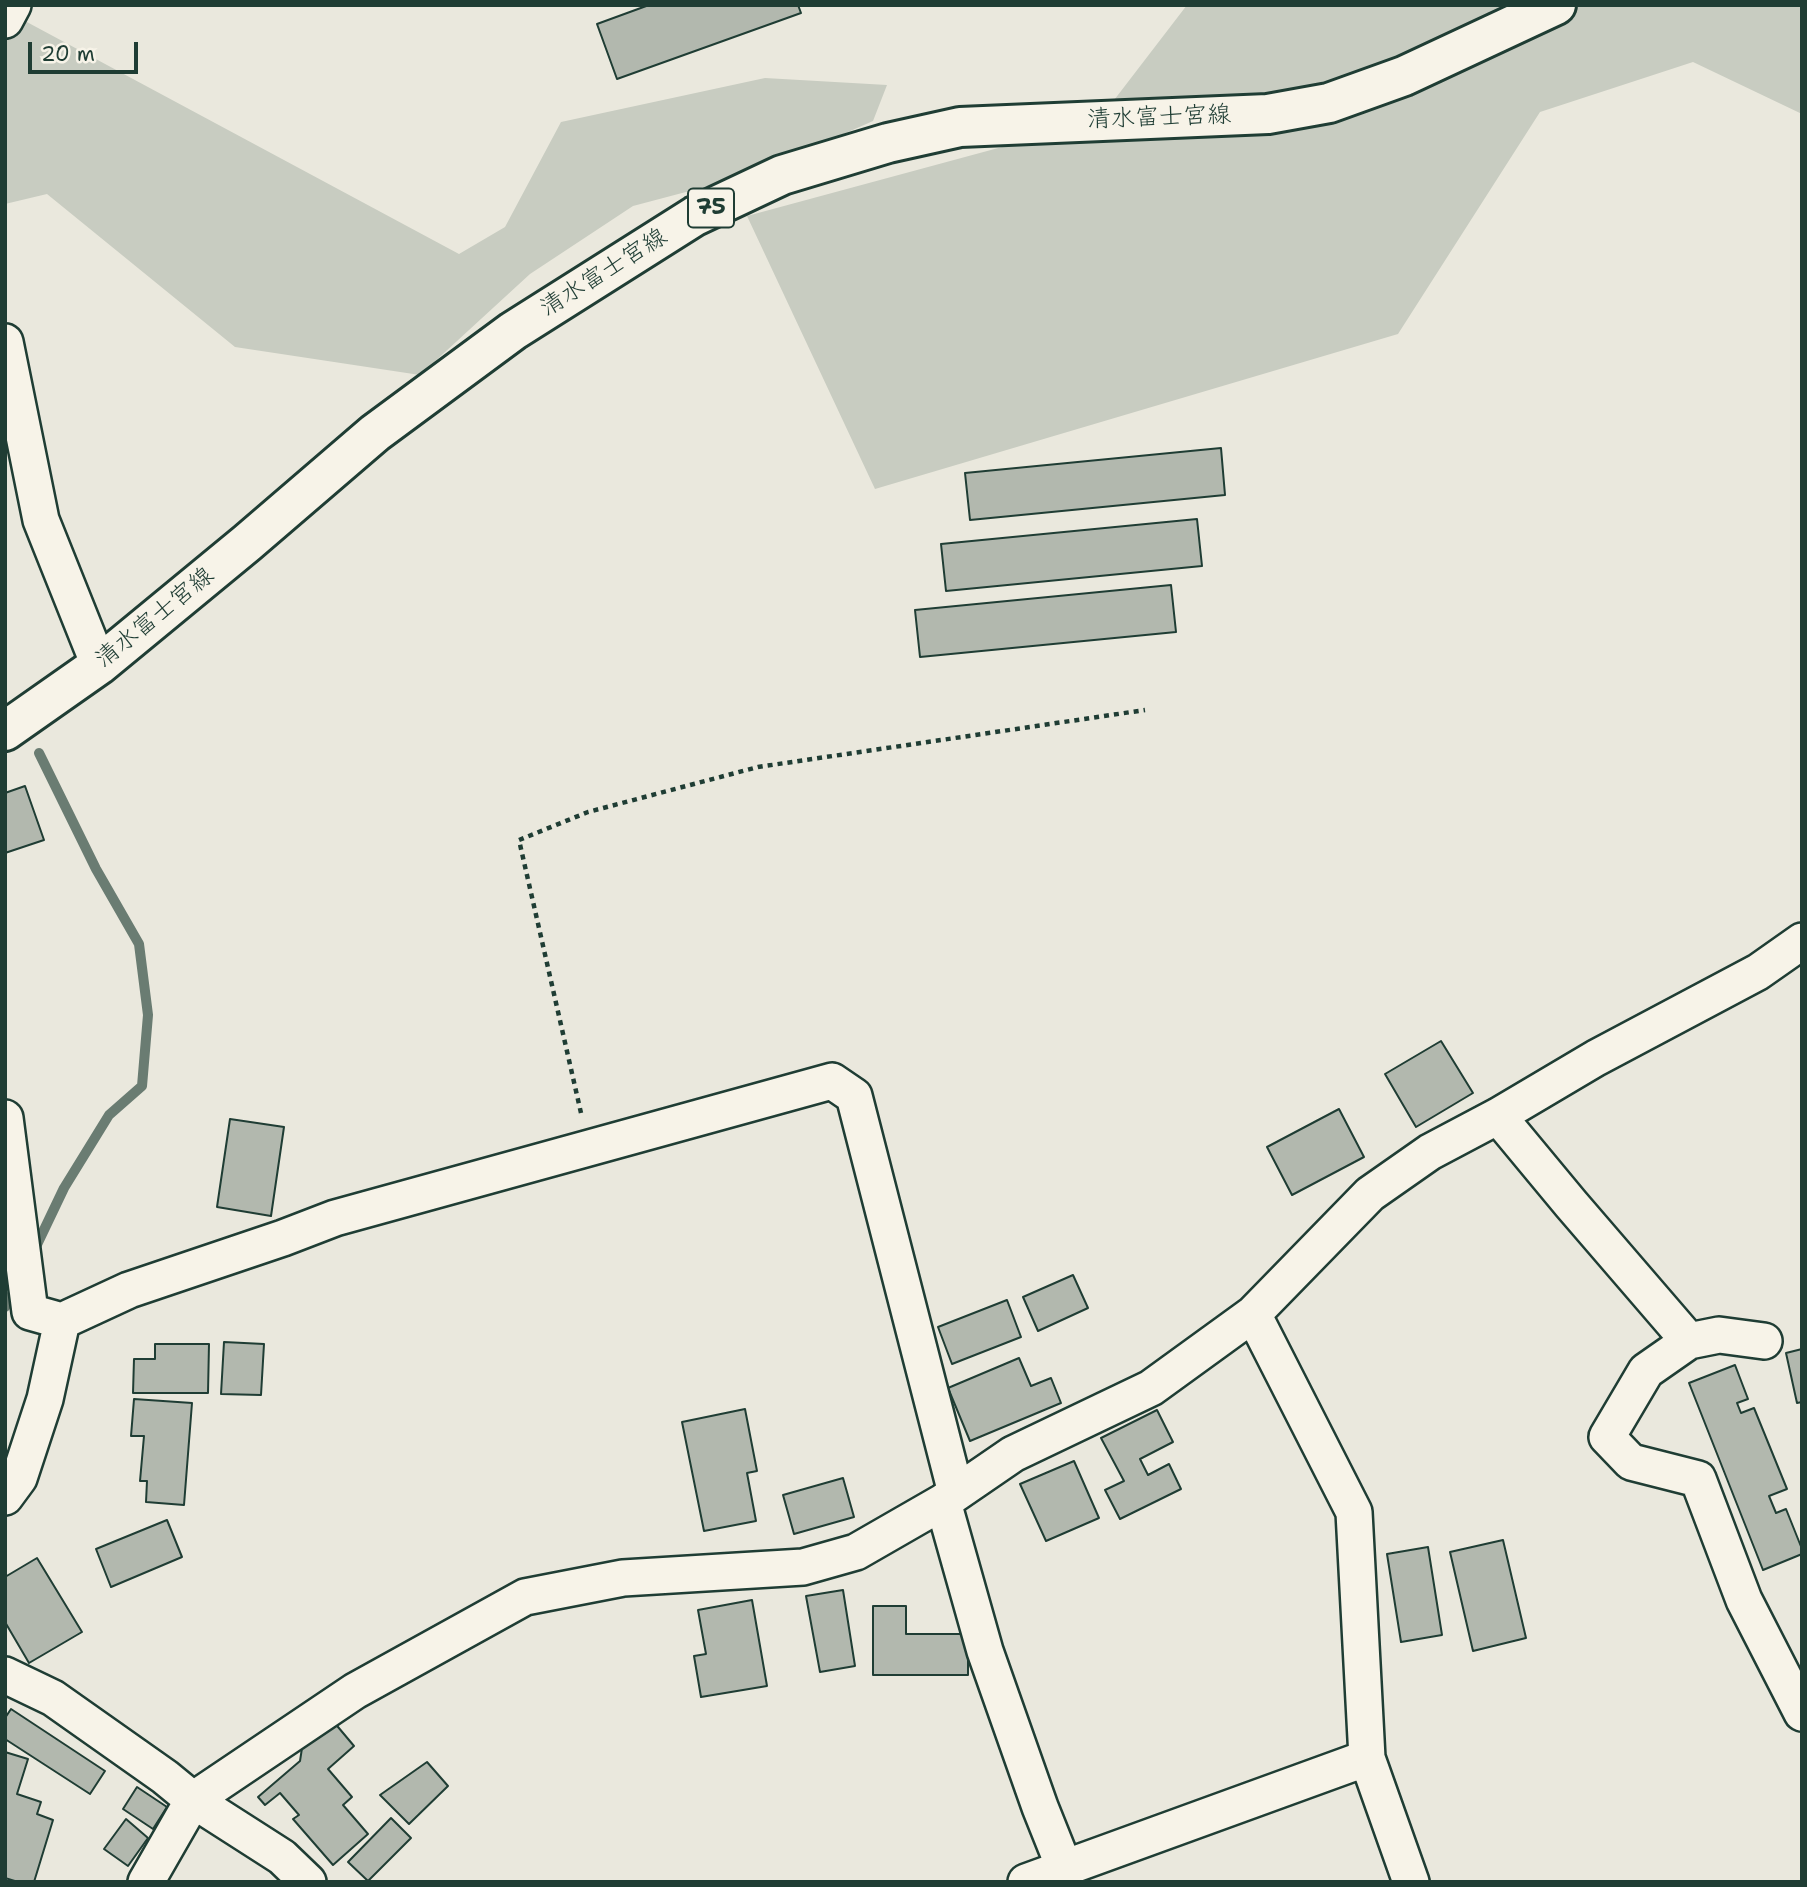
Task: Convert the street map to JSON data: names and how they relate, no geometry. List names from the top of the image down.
{
  "streets": {
    "main road": ["清水富士宮線", "75"]
  },
  "scale_bar": "20 m"
}
